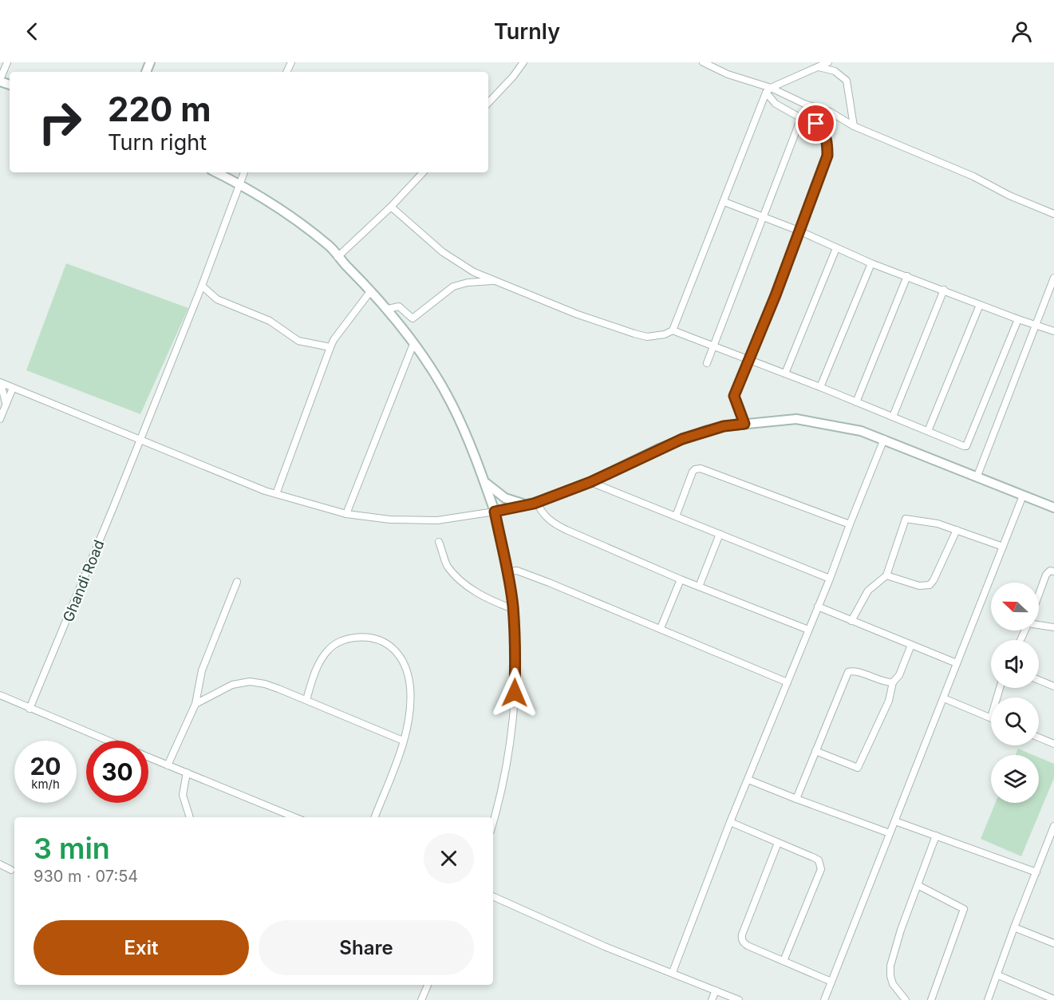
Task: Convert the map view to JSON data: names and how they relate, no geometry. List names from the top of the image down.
{
  "streets": {
    "street": ["Ghandi Road"]
  },
  "north": "left",
  "page": {
    "header": "Turnly",
    "turn": ["220 m", "Turn right"],
    "speed": "20 km/h",
    "limit": "30",
    "heading": ["3 min", "930 m · 07:54"],
    "buttons": ["Exit", "Share"]
  }
}
